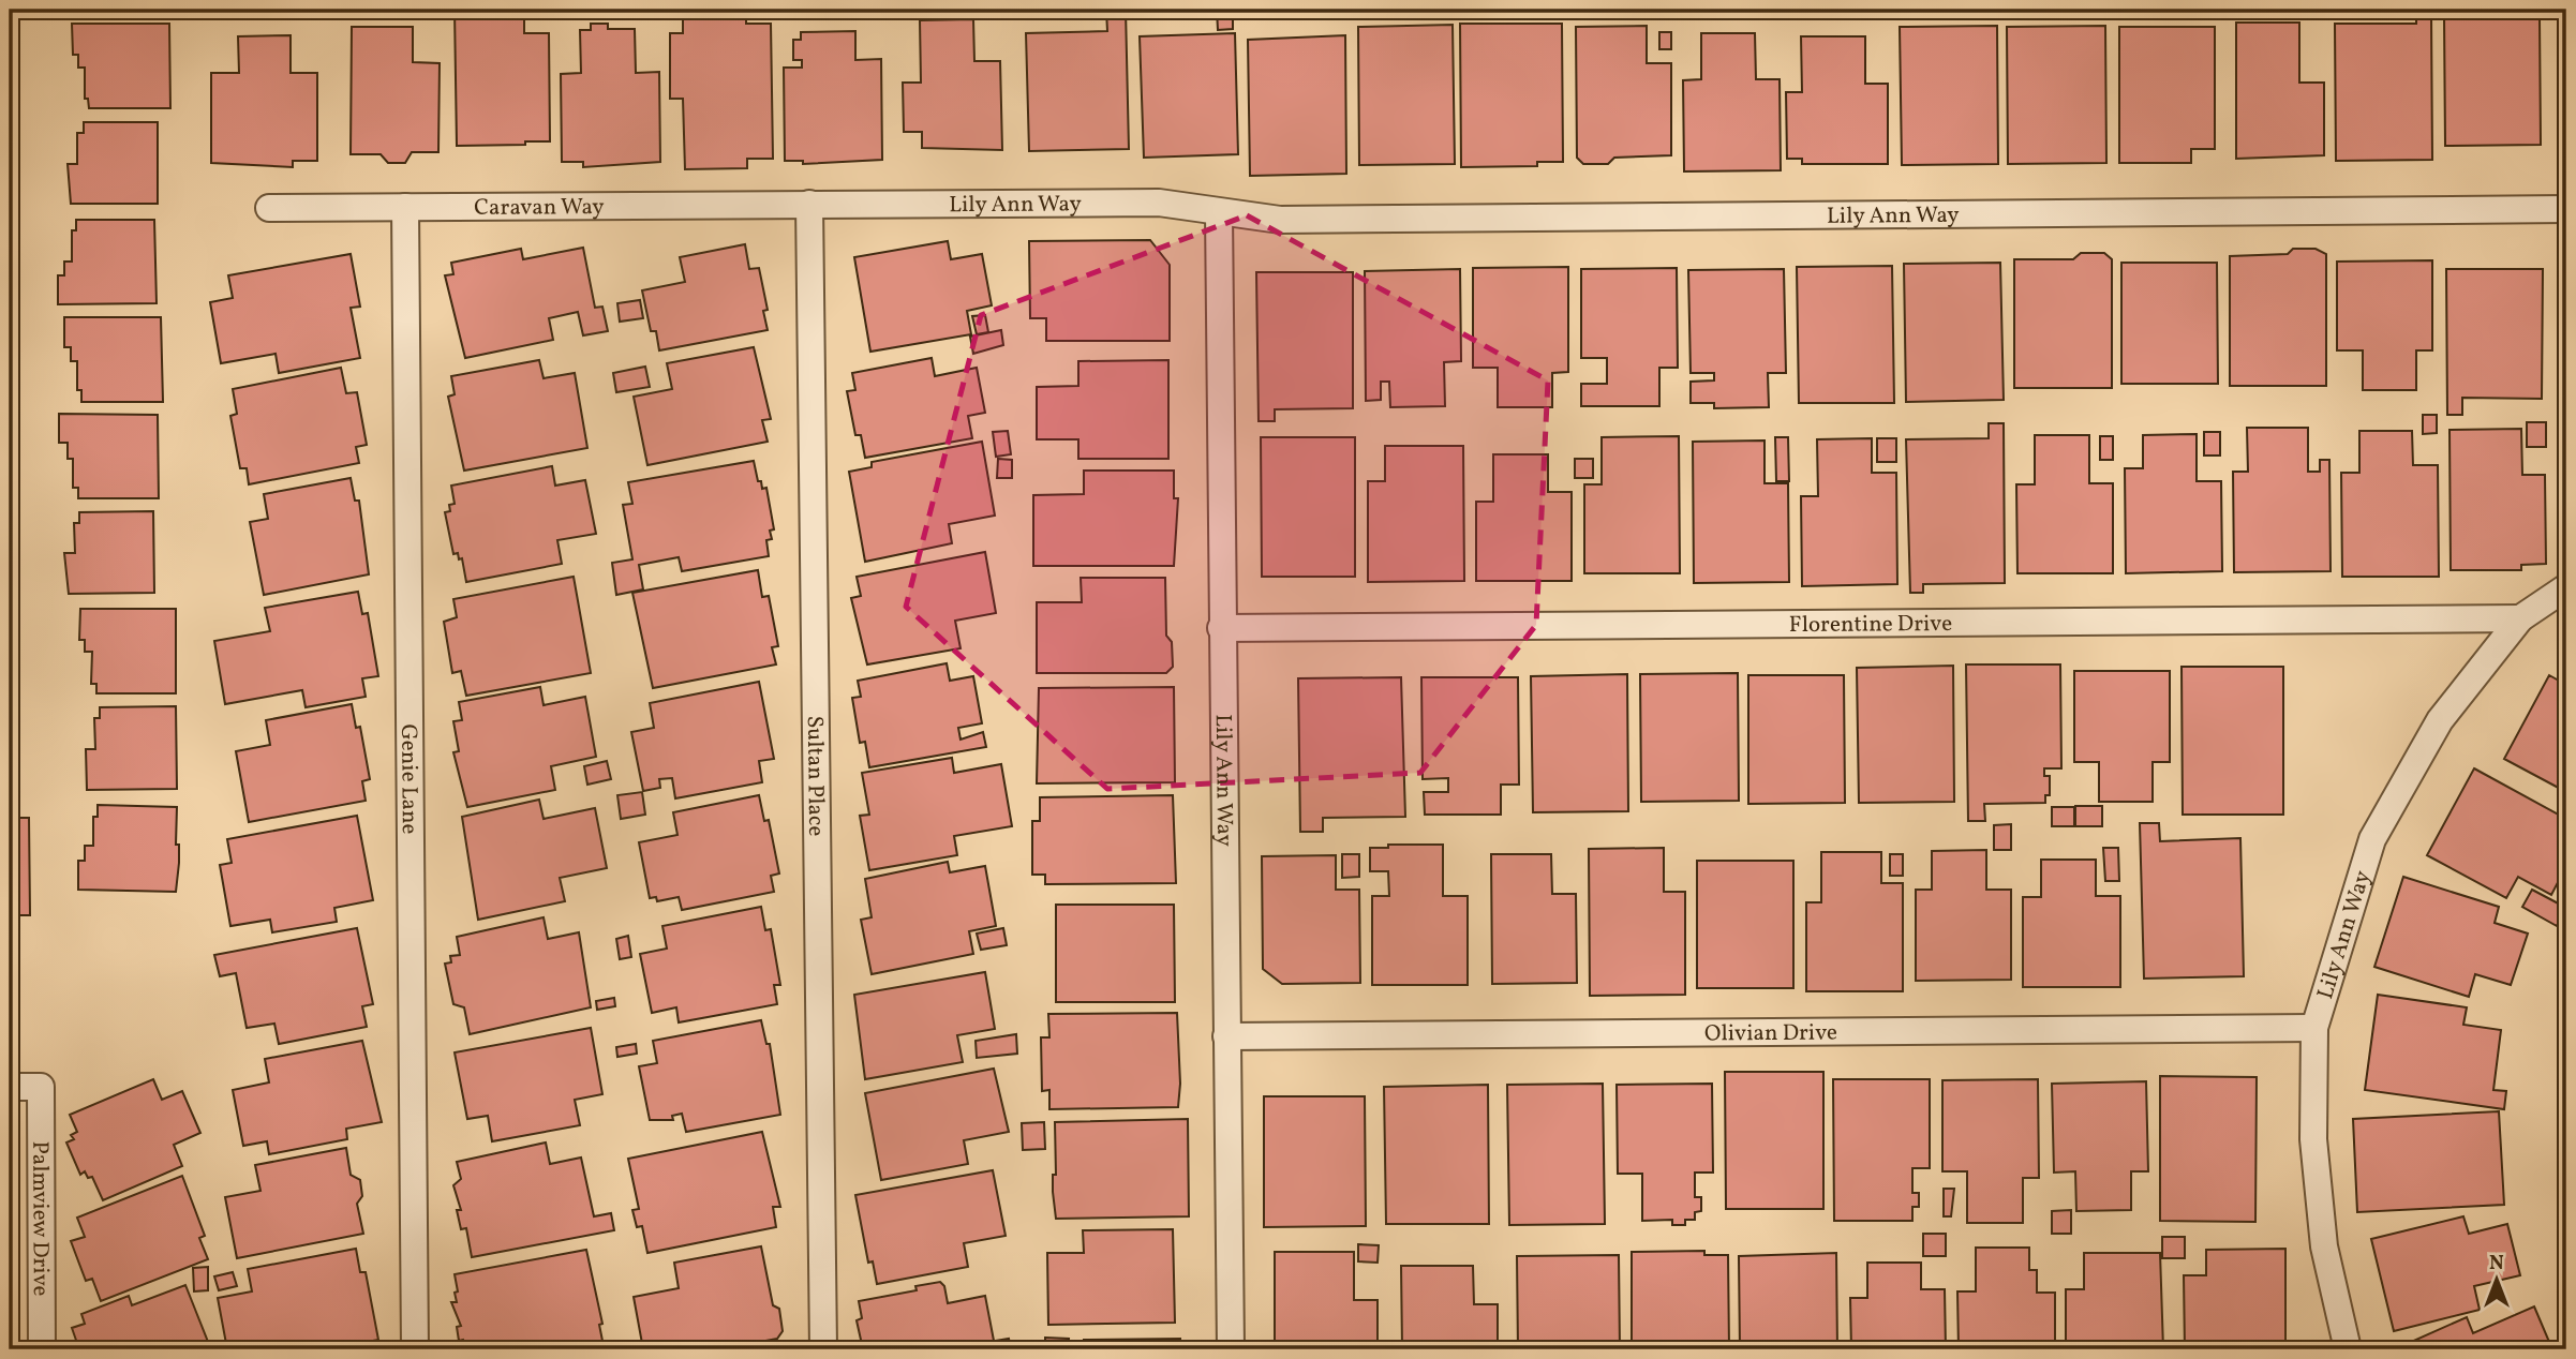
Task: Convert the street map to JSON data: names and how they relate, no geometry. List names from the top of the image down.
{
  "streets": {
    "lane": [
      "Lily Ann Way",
      "Caravan Way",
      "Florentine Drive",
      "Sultan Place",
      "Genie Lane",
      "Olivian Drive",
      "Palmview Drive"
    ]
  },
  "crossings": [
    ["Lily Ann Way", "Caravan Way"],
    ["Lily Ann Way", "Florentine Drive"],
    ["Lily Ann Way", "Sultan Place"],
    ["Lily Ann Way", "Olivian Drive"],
    ["Caravan Way", "Sultan Place"],
    ["Caravan Way", "Genie Lane"]
  ],
  "north": "top"
}
